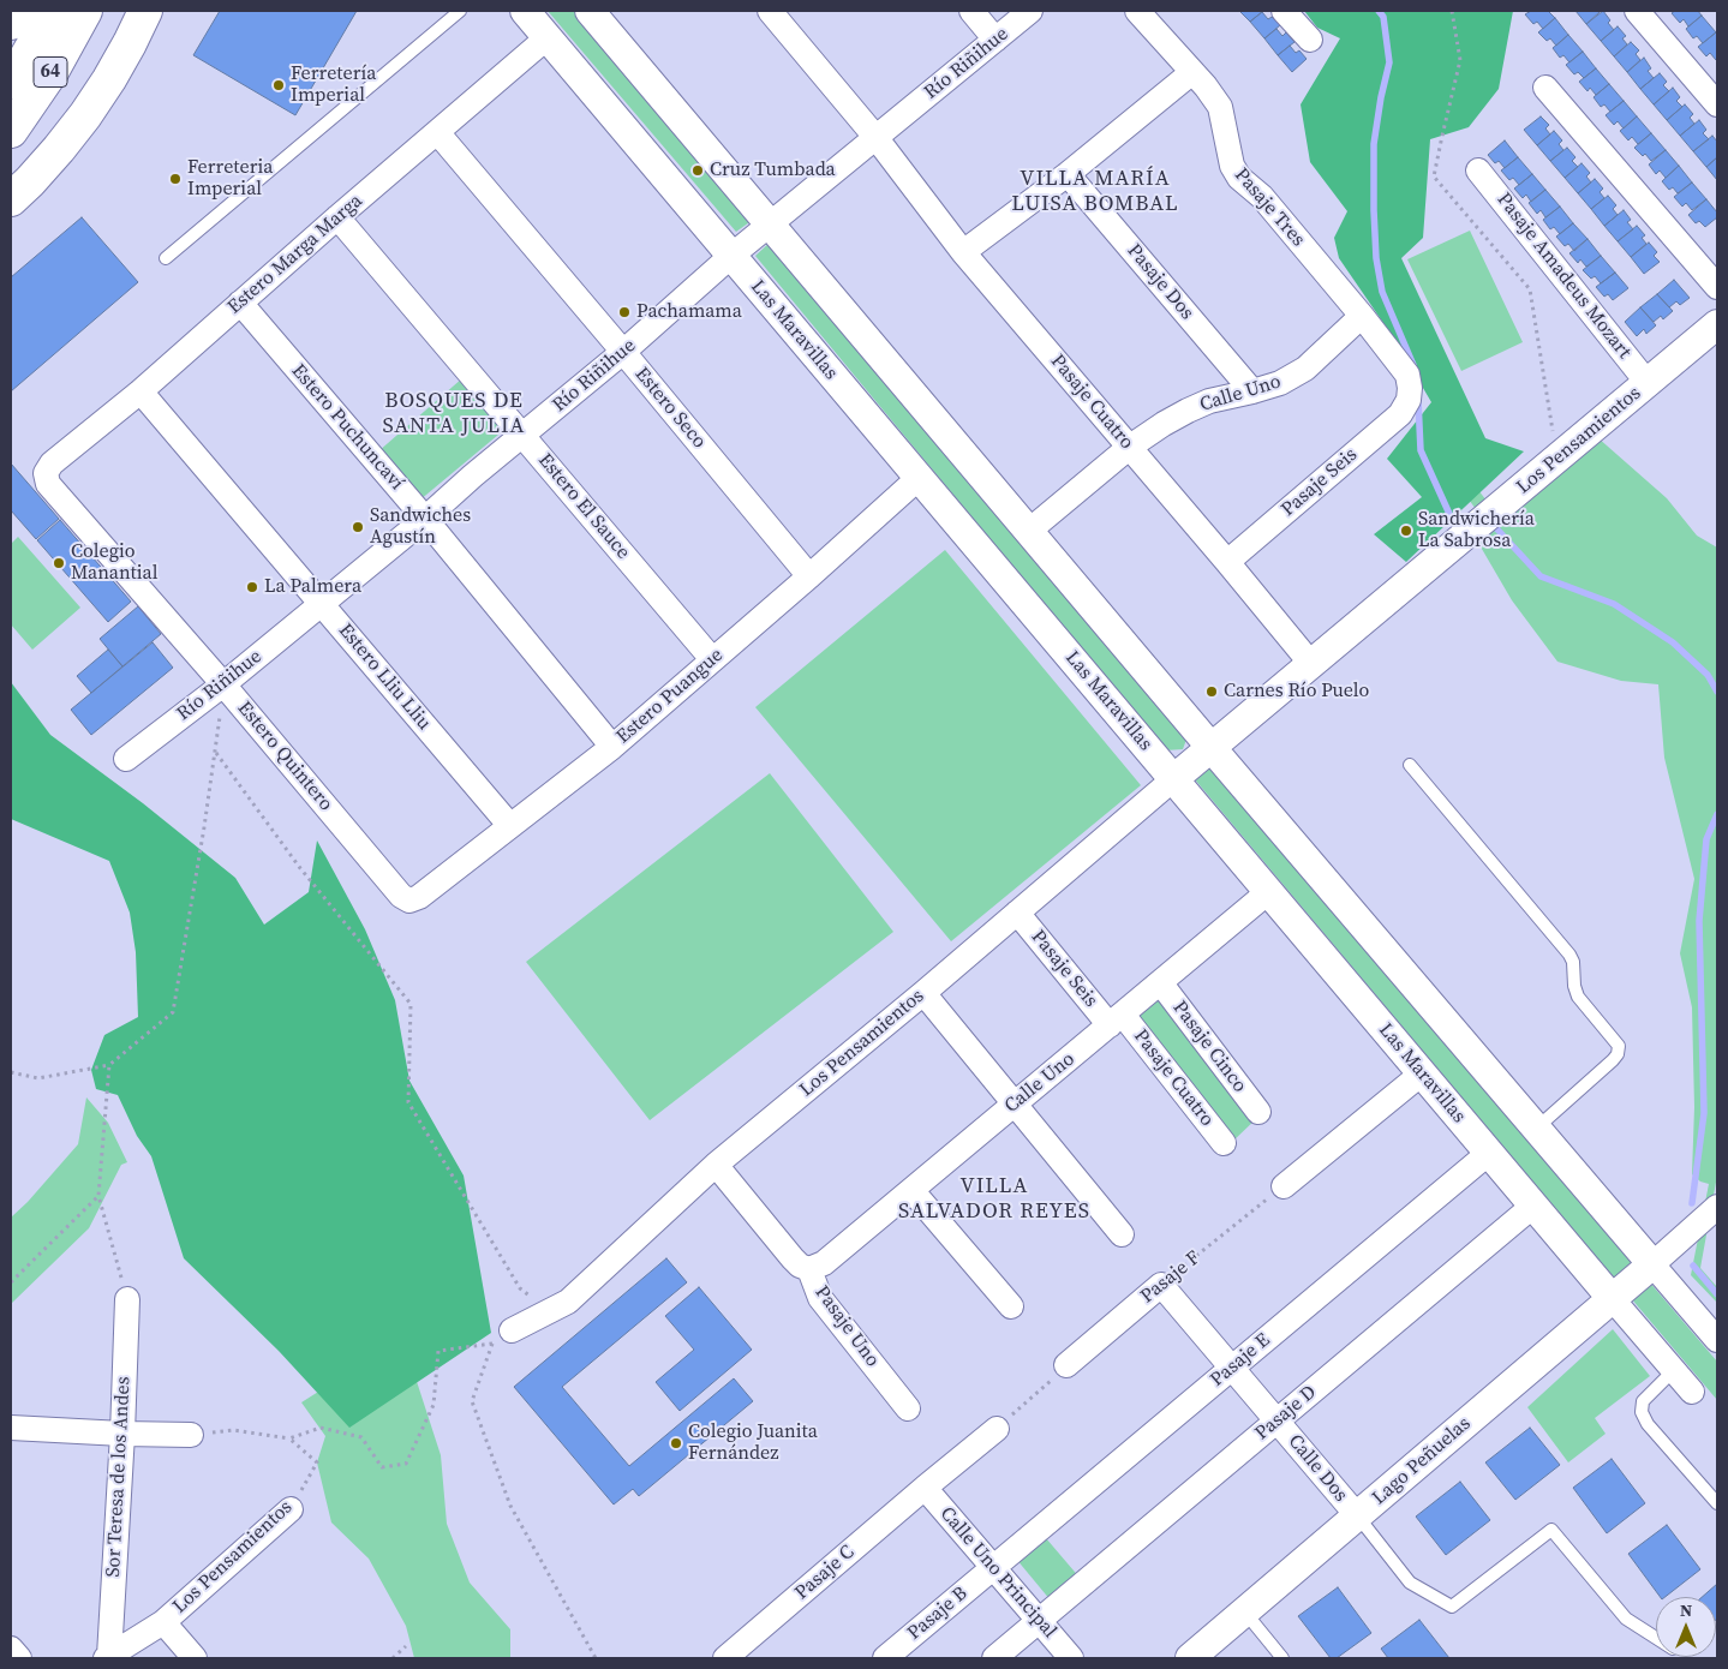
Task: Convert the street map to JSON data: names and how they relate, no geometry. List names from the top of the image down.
{
  "streets": {
    "highway": ["64"],
    "street": [
      "Río Riñihue",
      "Pasaje Tres",
      "Estero Marga Marga",
      "Pasaje Amadeus Mozart",
      "Pasaje Dos",
      "Las Maravillas",
      "Calle Uno",
      "Pasaje Cuatro",
      "Estero Seco",
      "Estero Puchuncaví",
      "Los Pensamientos",
      "Pasaje Seis",
      "Estero El Sauce",
      "Estero Lliu Lliu",
      "Estero Puangue",
      "Estero Quintero",
      "Pasaje Cinco",
      "Pasaje F",
      "Pasaje Uno",
      "Pasaje E",
      "Pasaje D",
      "Lago Peñuelas",
      "Calle Dos",
      "Sor Teresa de los Andes",
      "Pasaje C",
      "Calle Uno Principal",
      "Pasaje B"
    ]
  },
  "crossings": [
    ["Río Riñihue", "Las Maravillas"],
    ["Río Riñihue", "Pasaje Cuatro"],
    ["Río Riñihue", "Estero Seco"],
    ["Río Riñihue", "Estero Puchuncaví"],
    ["Río Riñihue", "Estero El Sauce"],
    ["Río Riñihue", "Estero Lliu Lliu"],
    ["Río Riñihue", "Estero Quintero"],
    ["Pasaje Tres", "Calle Uno"],
    ["Pasaje Tres", "Pasaje Seis"],
    ["Estero Marga Marga", "Las Maravillas"],
    ["Estero Marga Marga", "Estero Seco"],
    ["Estero Marga Marga", "Estero Puchuncaví"],
    ["Estero Marga Marga", "Estero El Sauce"],
    ["Estero Marga Marga", "Estero Lliu Lliu"],
    ["Estero Marga Marga", "Estero Quintero"],
    ["Pasaje Amadeus Mozart", "Los Pensamientos"],
    ["Pasaje Dos", "Calle Uno"],
    ["Las Maravillas", "Calle Uno"],
    ["Las Maravillas", "Los Pensamientos"],
    ["Las Maravillas", "Estero Puangue"],
    ["Las Maravillas", "Pasaje E"],
    ["Las Maravillas", "Pasaje D"],
    ["Las Maravillas", "Lago Peñuelas"],
    ["Calle Uno", "Pasaje Cuatro"],
    ["Calle Uno", "Pasaje Seis"],
    ["Calle Uno", "Pasaje Cinco"],
    ["Calle Uno", "Pasaje Uno"],
    ["Pasaje Cuatro", "Los Pensamientos"],
    ["Pasaje Cuatro", "Pasaje Seis"],
    ["Estero Seco", "Estero Puangue"],
    ["Estero Puchuncaví", "Estero Puangue"],
    ["Los Pensamientos", "Pasaje Seis"],
    ["Los Pensamientos", "Pasaje Uno"],
    ["Los Pensamientos", "Sor Teresa de los Andes"],
    ["Estero El Sauce", "Estero Puangue"],
    ["Estero Lliu Lliu", "Estero Puangue"],
    ["Estero Puangue", "Estero Quintero"],
    ["Pasaje F", "Calle Dos"],
    ["Pasaje E", "Calle Dos"],
    ["Pasaje E", "Calle Uno Principal"],
    ["Pasaje E", "Pasaje B"],
    ["Pasaje D", "Calle Dos"],
    ["Pasaje D", "Calle Uno Principal"],
    ["Lago Peñuelas", "Calle Dos"],
    ["Pasaje C", "Calle Uno Principal"],
    ["Calle Uno Principal", "Pasaje B"]
  ],
  "districts": ["VILLA MARÍA LUISA BOMBAL", "BOSQUES DE SANTA JULIA", "VILLA SALVADOR REYES"],
  "places": [
    "Ferretería Imperial",
    "Cruz Tumbada",
    "Ferreteria Imperial",
    "Pachamama",
    "Sandwiches Agustín",
    "Sandwichería La Sabrosa",
    "Colegio Manantial",
    "La Palmera",
    "Carnes Río Puelo",
    "Colegio Juanita Fernández"
  ],
  "north": "top"
}
